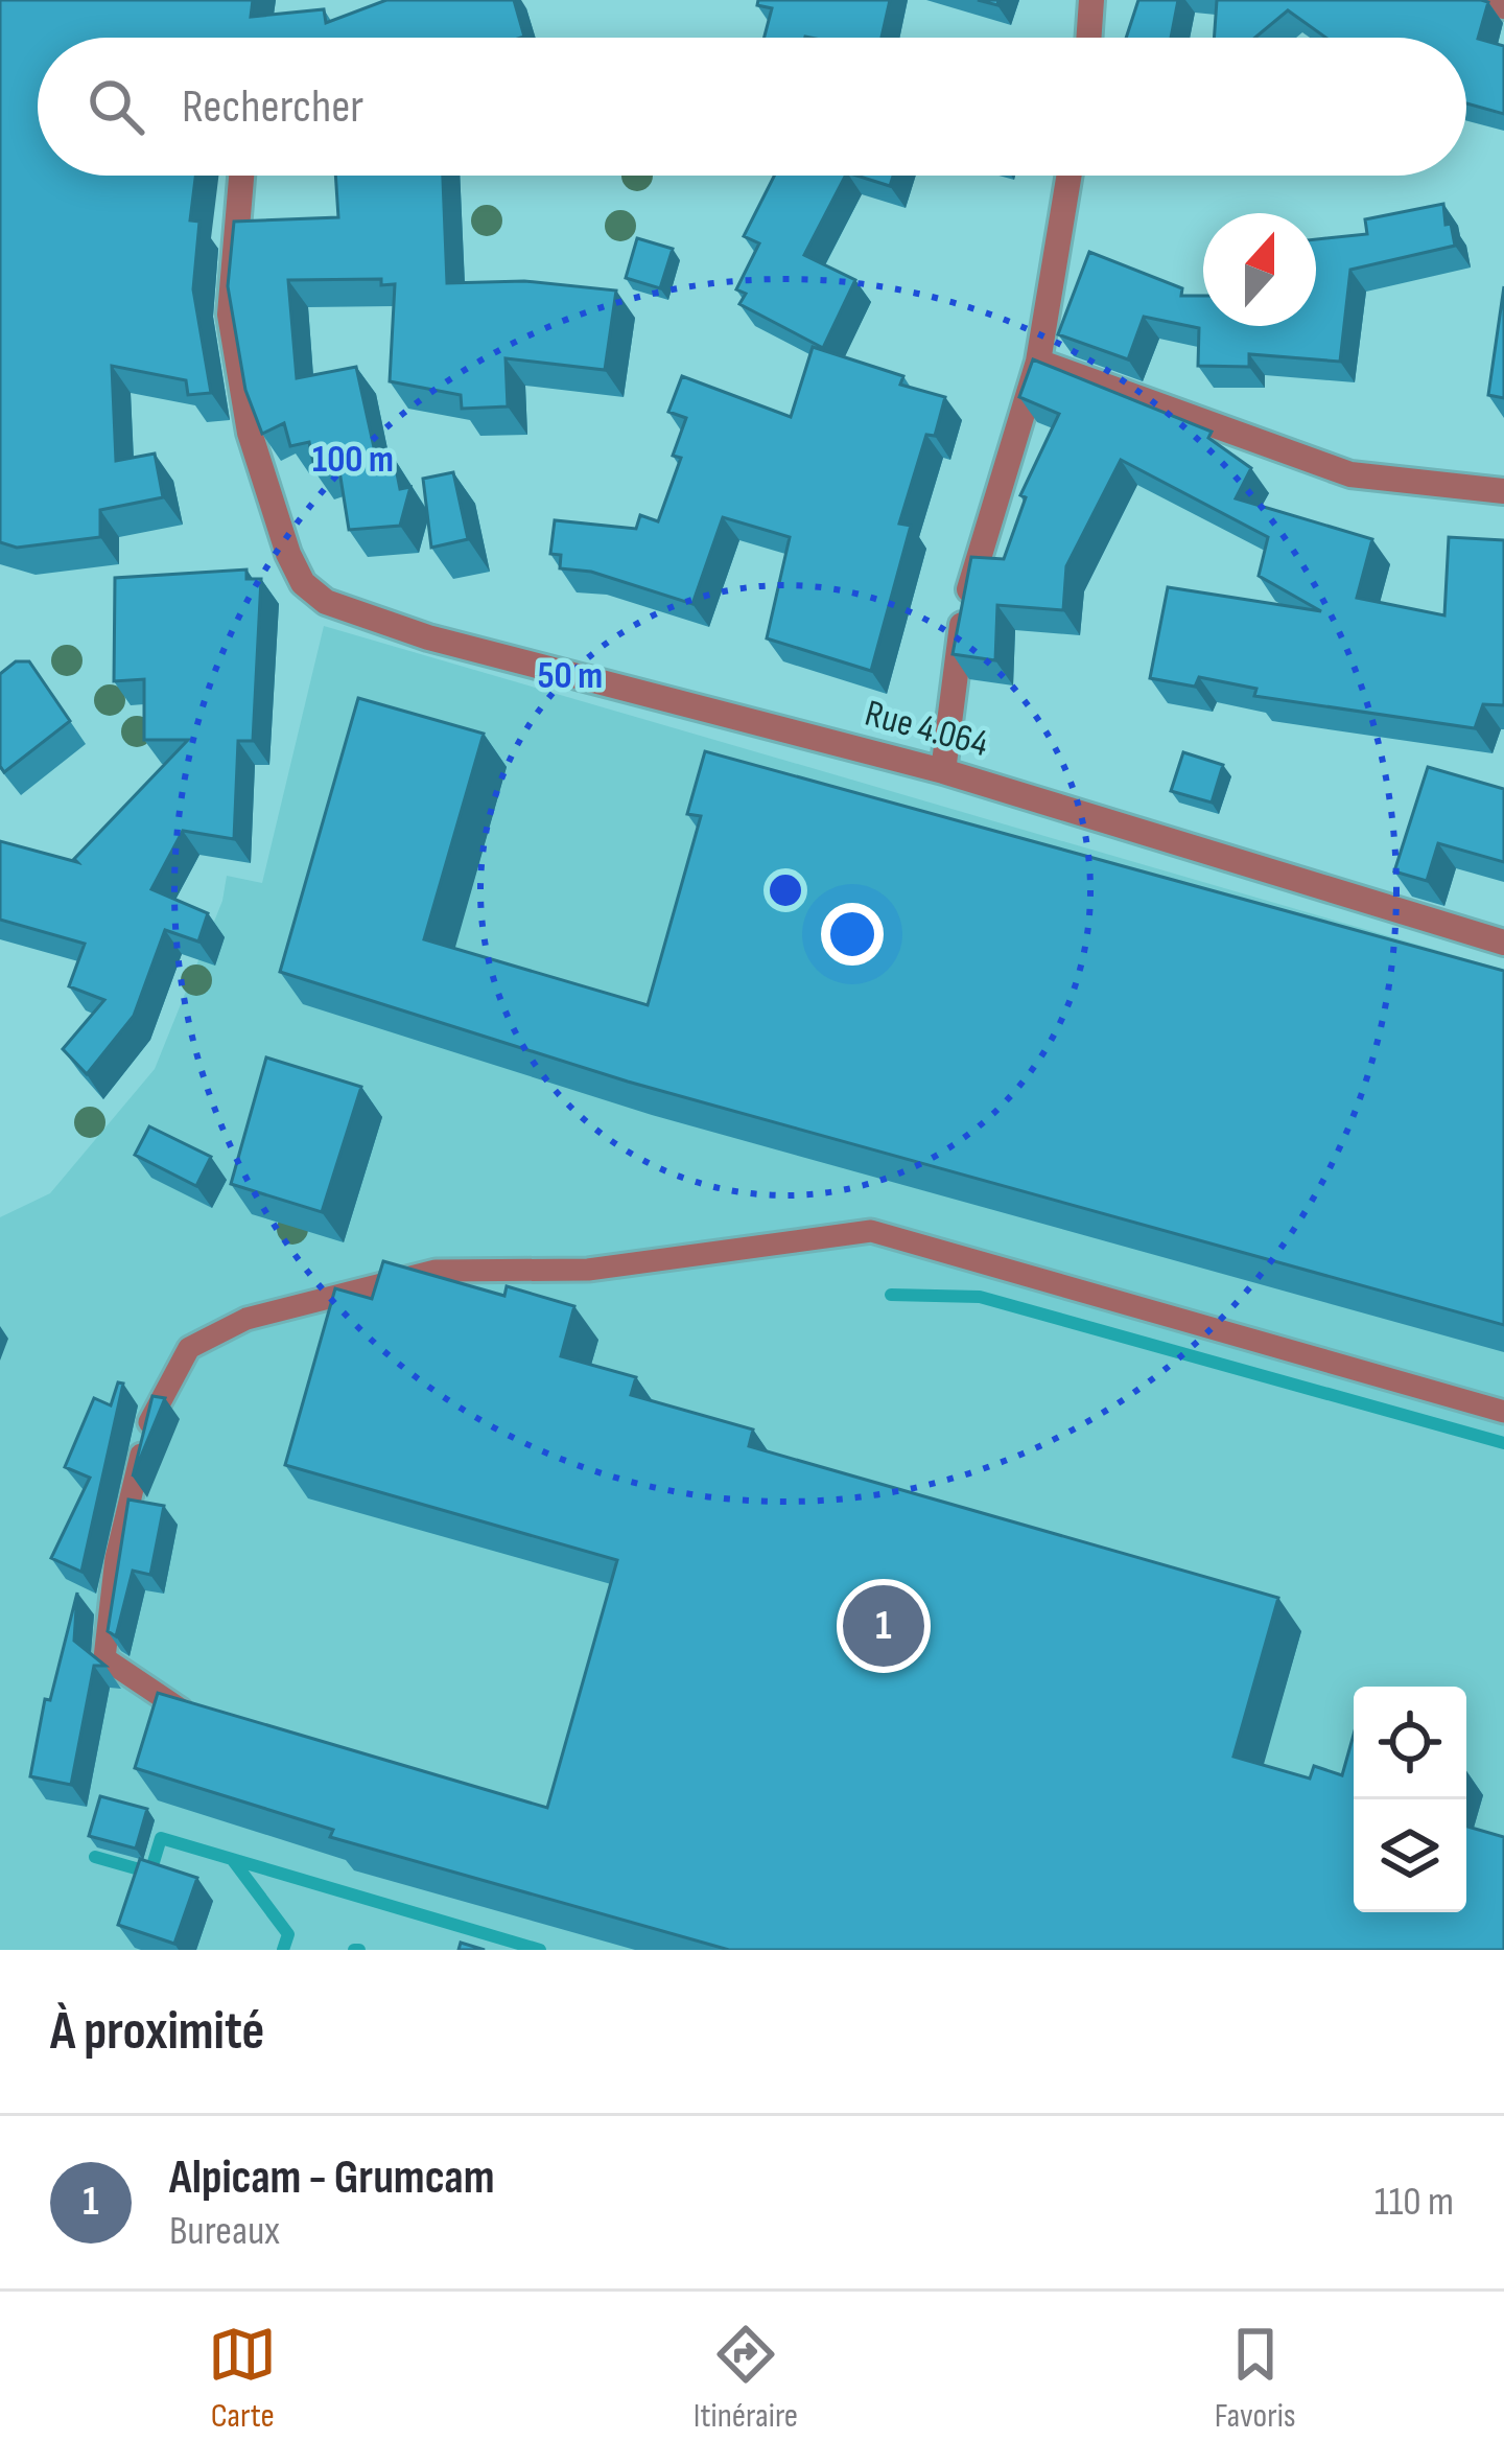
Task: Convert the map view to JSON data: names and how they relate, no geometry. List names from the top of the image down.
{
  "streets": {
    "street": ["Rue 4.064"]
  },
  "north": "top",
  "page": {
    "search": "Rechercher",
    "pins": "1",
    "heading": "À proximité",
    "list": [
      {
        "mark": "1",
        "name": "Alpicam - Grumcam",
        "note": "Bureaux",
        "value": "110 m"
      }
    ],
    "nav": ["Carte", "Itinéraire", "Favoris"]
  },
  "rings": ["100 m", "50 m"]
}
